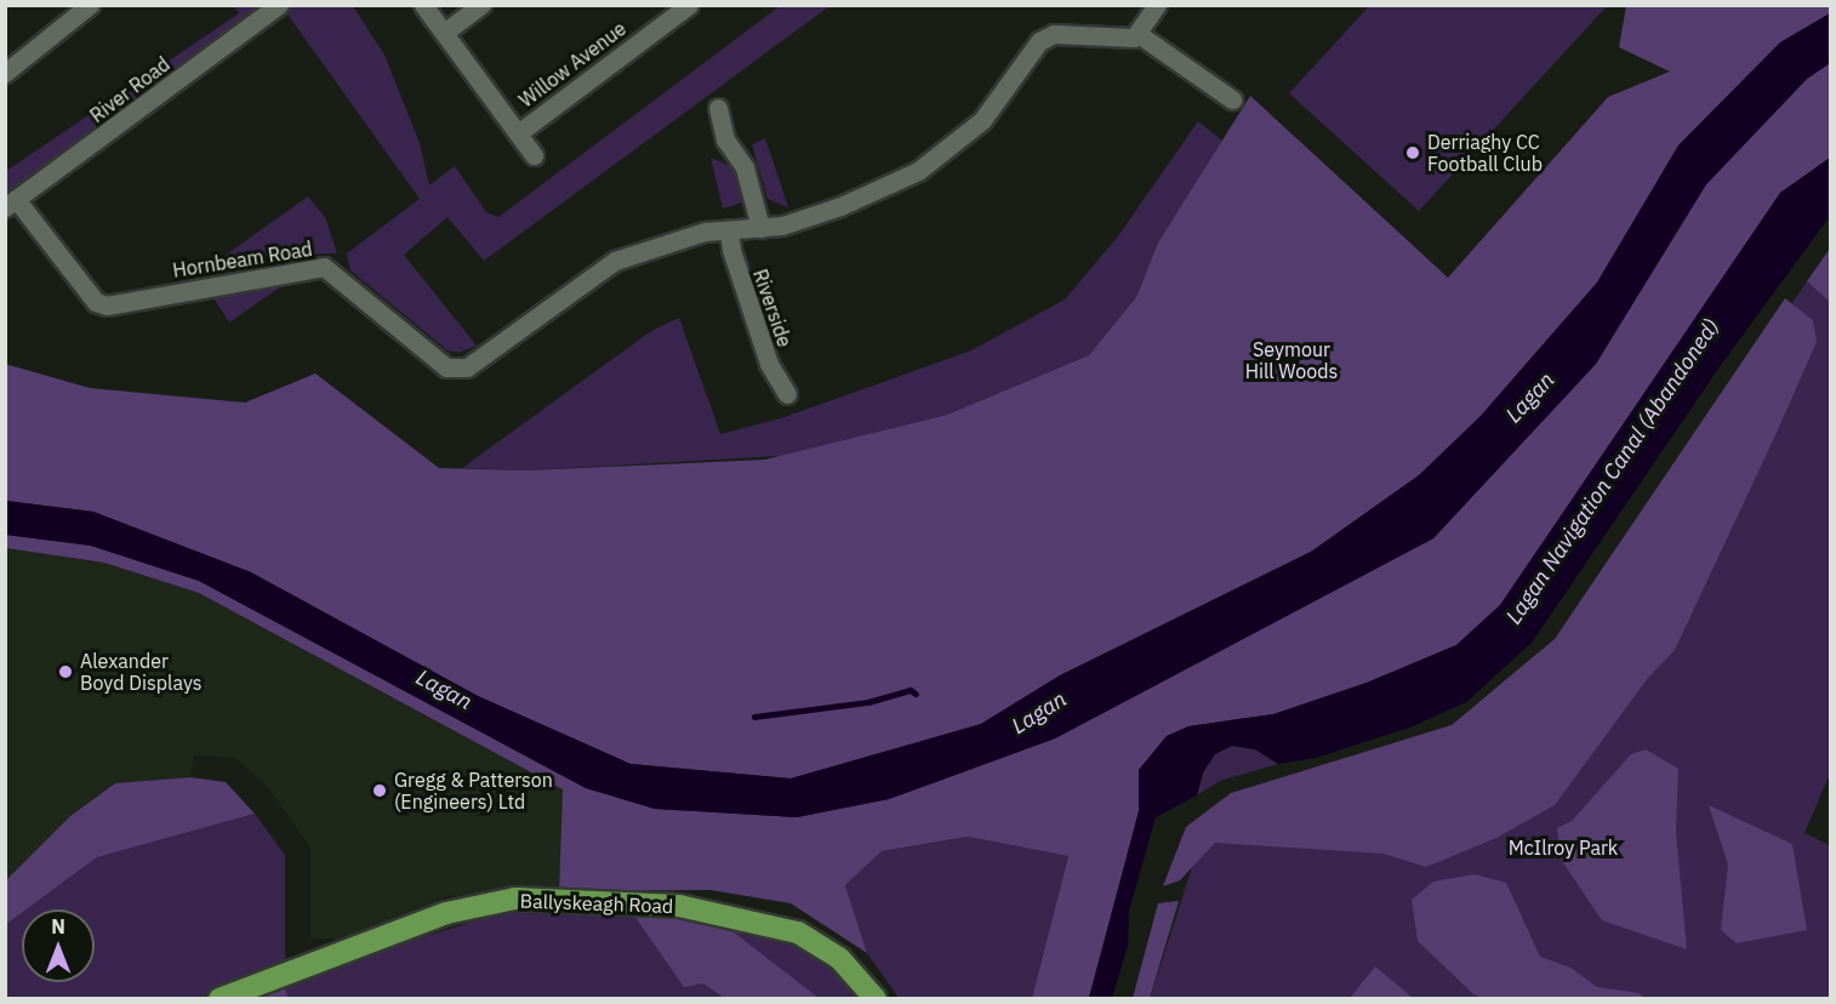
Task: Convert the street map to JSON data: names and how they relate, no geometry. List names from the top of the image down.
{
  "streets": {
    "main road": ["Ballyskeagh Road"],
    "street": [
      "Willow Avenue",
      "River Road",
      "Hornbeam Road",
      "Riverside"
    ]
  },
  "crossings": [
    ["River Road", "Hornbeam Road"],
    ["Hornbeam Road", "Riverside"]
  ],
  "water": ["Lagan", "Lagan Navigation Canal (Abandoned)"],
  "parks": ["Seymour Hill Woods", "McIlroy Park"],
  "places": ["Derriaghy CC Football Club", "Alexander Boyd Displays", "Gregg & Patterson (Engineers) Ltd"],
  "north": "top"
}
